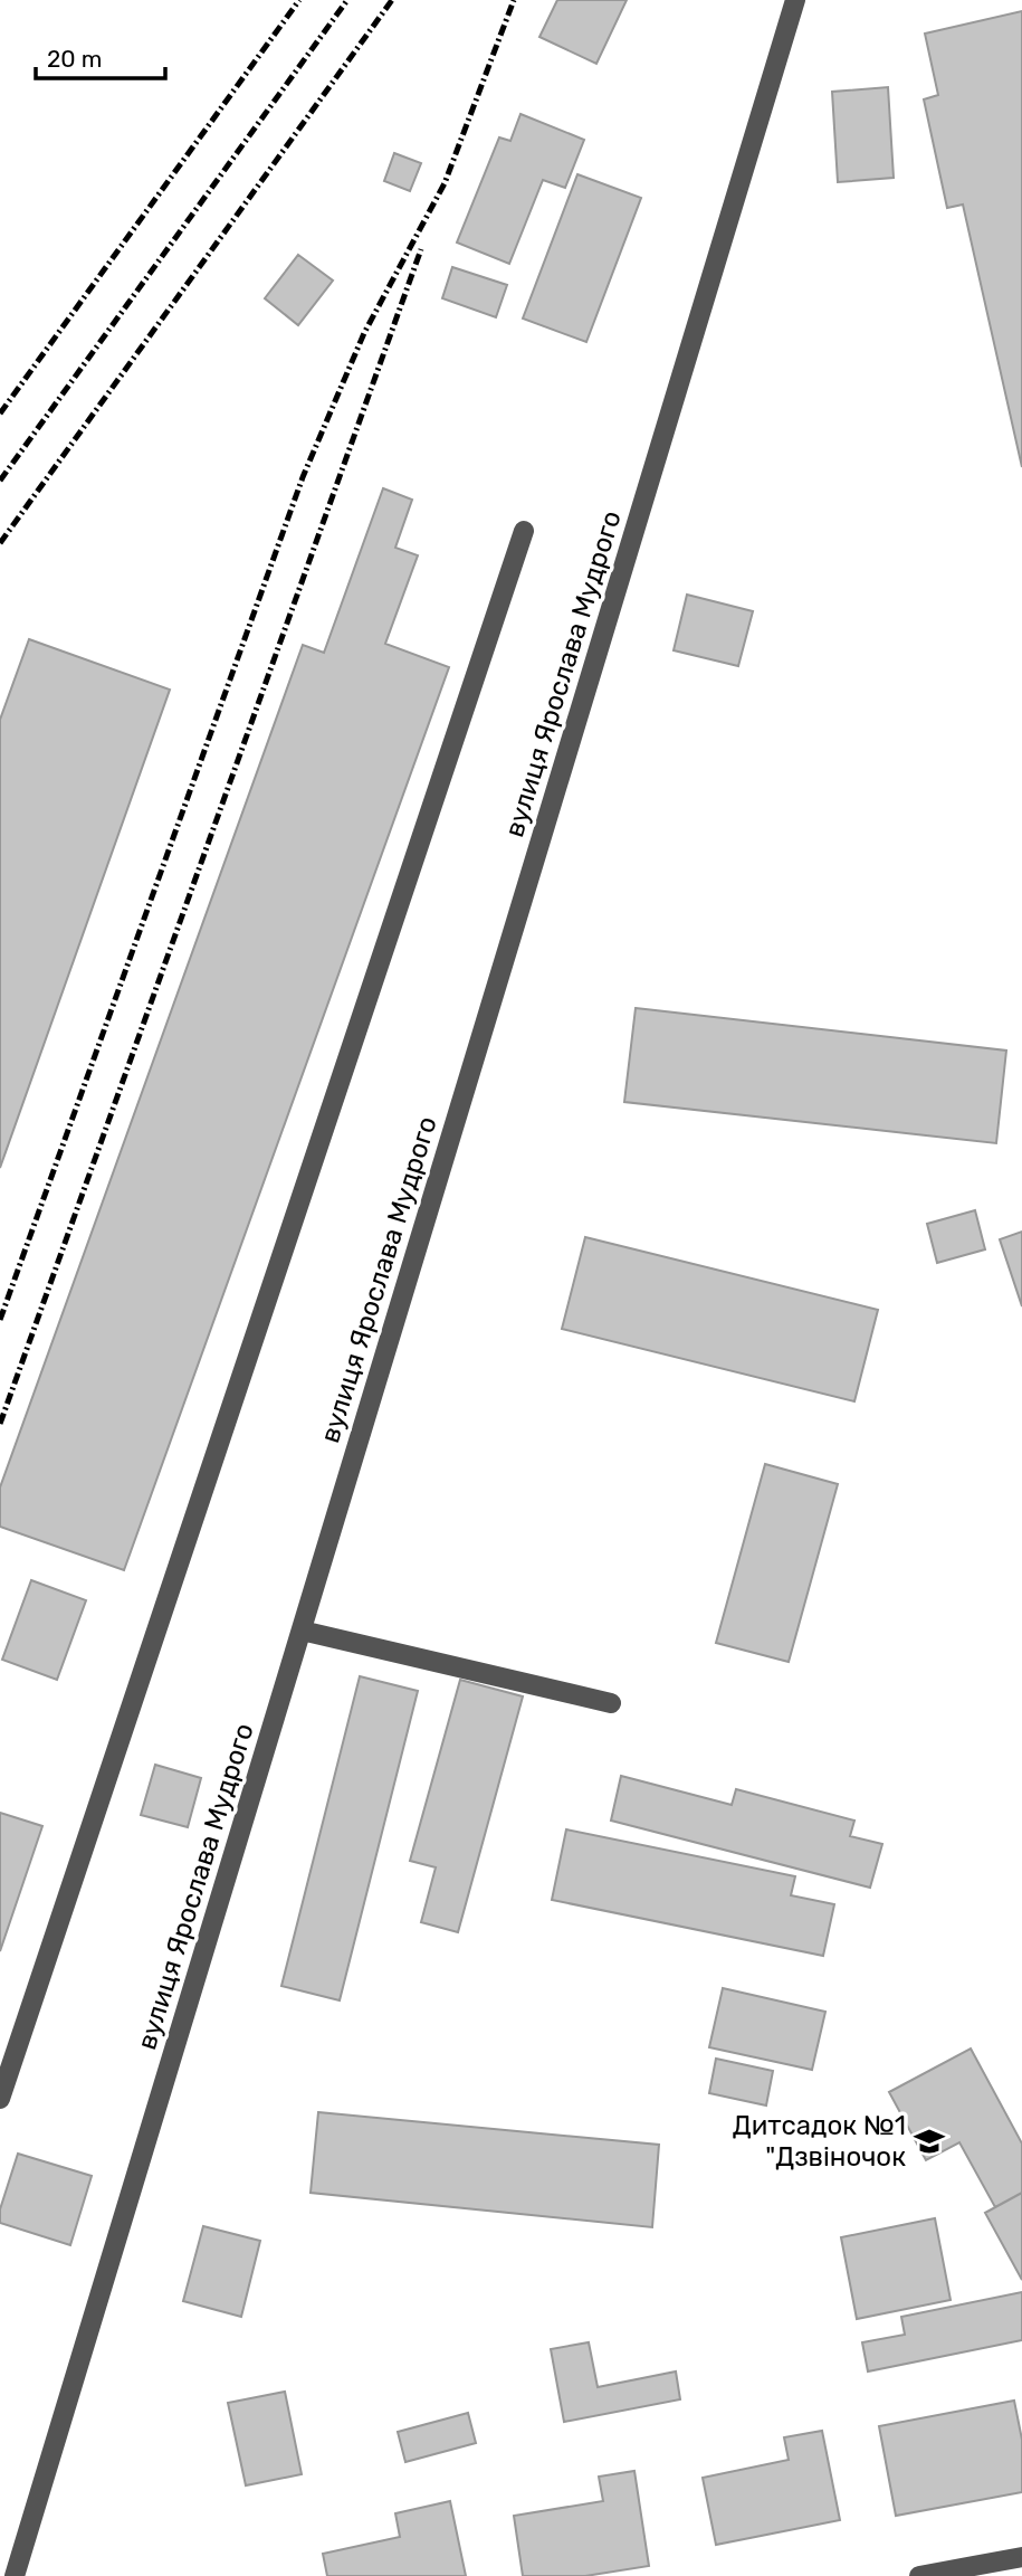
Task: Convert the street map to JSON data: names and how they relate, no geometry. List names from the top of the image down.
{
  "streets": {
    "street": ["вулиця Ярослава Мудрого"]
  },
  "places": {
    "school or university": ["Дитсадок №1 \"Дзвіночок"]
  },
  "scale_bar": "20 m"
}
